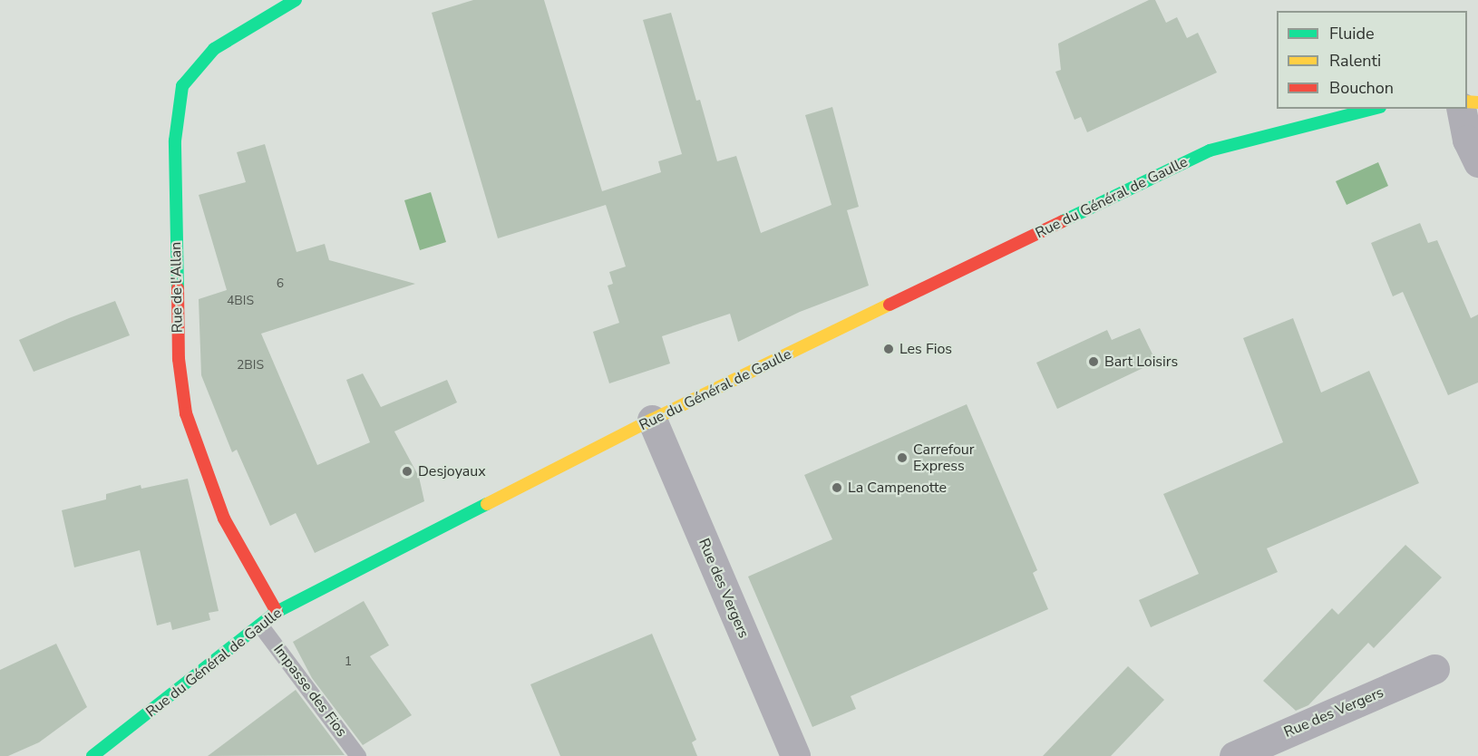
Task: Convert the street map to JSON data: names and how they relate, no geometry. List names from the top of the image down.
{
  "streets": {
    "main road": ["Rue du Général de Gaulle", "Rue de l'Allan"],
    "street": ["Rue des Vergers"],
    "lane": ["Impasse des Fios"]
  },
  "crossings": [
    ["Rue du Général de Gaulle", "Rue de l'Allan"],
    ["Rue du Général de Gaulle", "Rue des Vergers"],
    ["Rue du Général de Gaulle", "Impasse des Fios"]
  ],
  "places": [
    "Les Fios",
    "Bart Loisirs",
    "Carrefour Express",
    "Desjoyaux",
    "La Campenotte"
  ],
  "house_numbers": [
    "6",
    "4BIS",
    "2BIS",
    "1"
  ],
  "legend": ["Fluide", "Ralenti", "Bouchon"]
}
